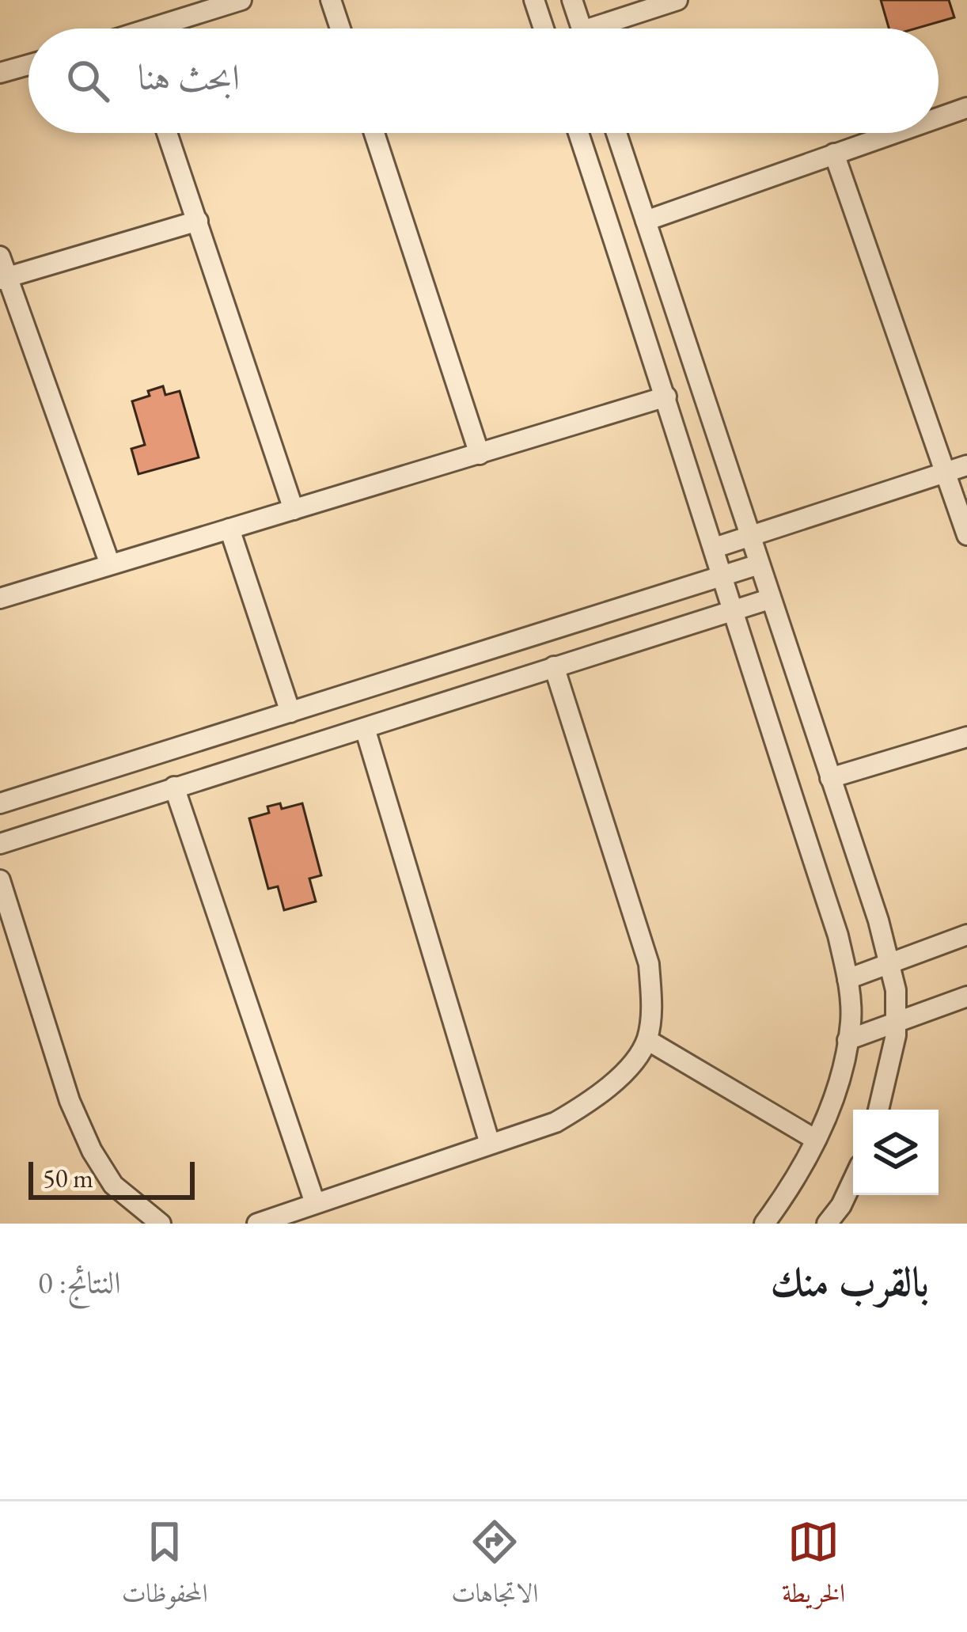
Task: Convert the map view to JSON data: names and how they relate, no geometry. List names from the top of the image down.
{
  "scale_bar": "50 m",
  "page": {
    "search": "ابحث هنا",
    "scale": "50 m",
    "heading": ["بالقرب منك", "النتائج: 0"],
    "nav": ["الخريطة", "الاتجاهات", "المحفوظات"]
  }
}
